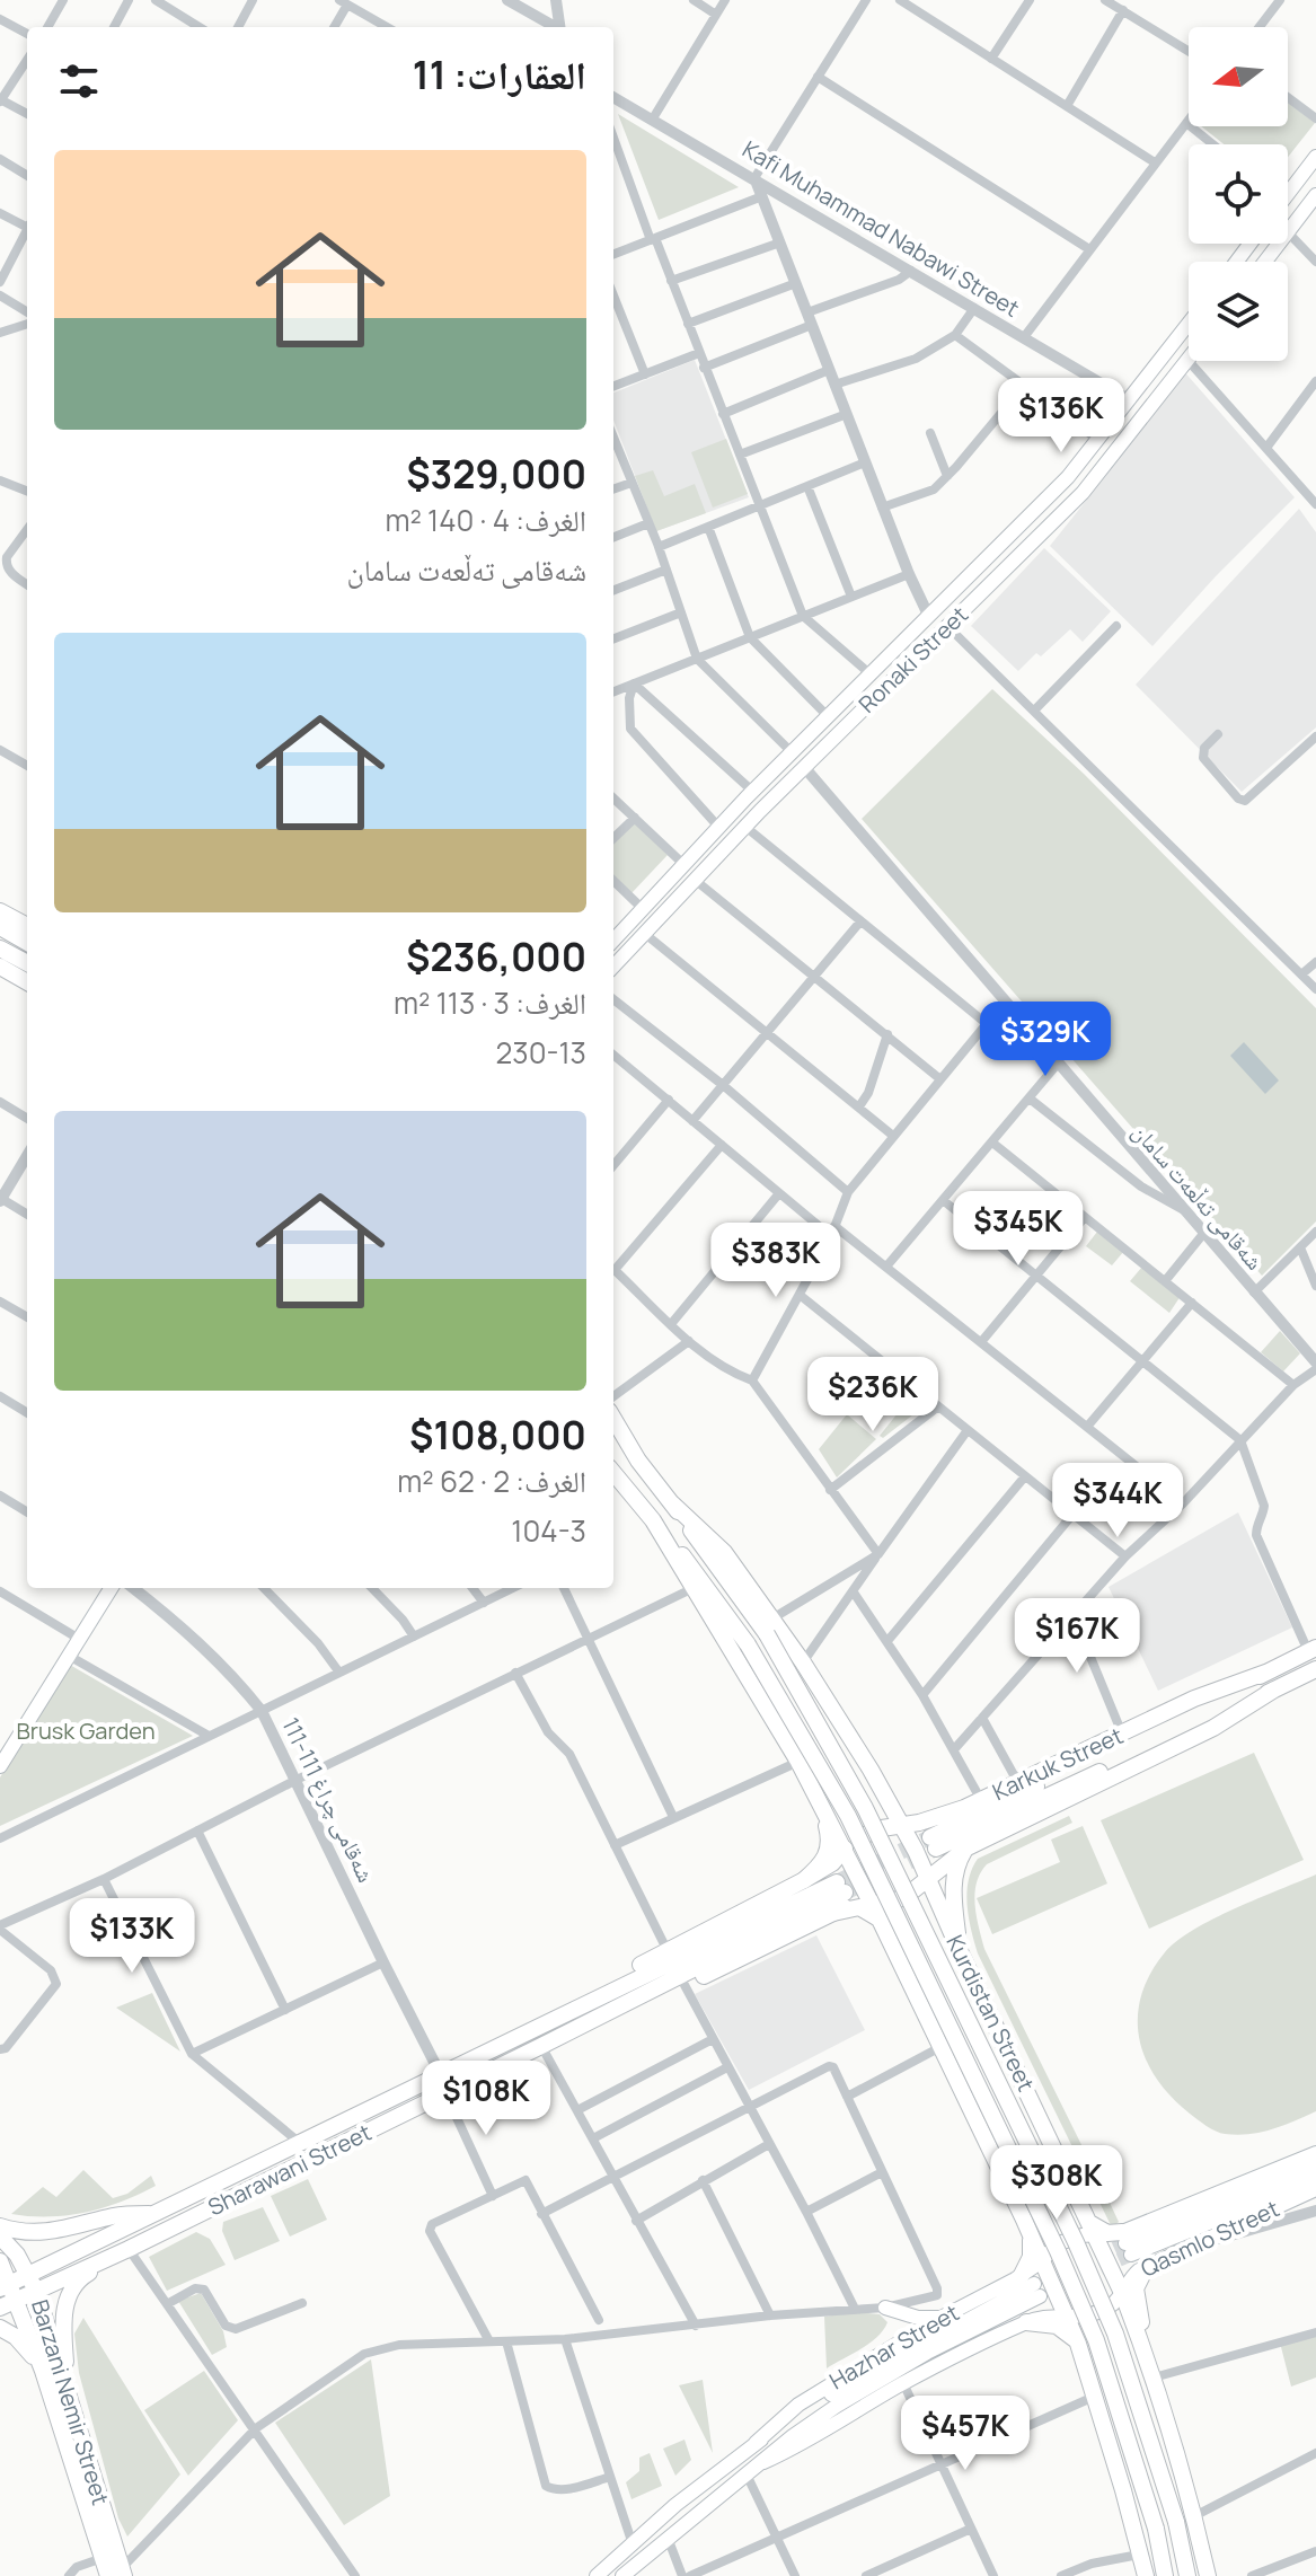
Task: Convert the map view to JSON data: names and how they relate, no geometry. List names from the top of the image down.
{
  "streets": {
    "main road": [
      "Ronaki Street",
      "Karkuk Street",
      "Kurdistan Street",
      "Sharawani Street",
      "Qasmlo Street",
      "Hazhar Street",
      "Barzani Nemir Street"
    ],
    "street": ["Kafi Muhammad Nabawi Street", "شەقامی تەڵعەت سامان", "شەقامی چراغ 111-111"]
  },
  "crossings": [
    ["Kafi Muhammad Nabawi Street", "Ronaki Street"],
    ["Ronaki Street", "شەقامی تەڵعەت سامان"],
    ["Karkuk Street", "Kurdistan Street"],
    ["Karkuk Street", "Sharawani Street"],
    ["شەقامی چراغ 111-111", "Sharawani Street"],
    ["Kurdistan Street", "Sharawani Street"],
    ["Kurdistan Street", "Qasmlo Street"],
    ["Kurdistan Street", "Hazhar Street"],
    ["Sharawani Street", "Barzani Nemir Street"],
    ["Qasmlo Street", "Hazhar Street"]
  ],
  "parks": ["Brusk Garden"],
  "north": "left",
  "page": {
    "heading": "العقارات: 11",
    "list": [
      {
        "name": "$329,000",
        "note": "الغرف: 4 · 140 m² · شەقامی تەڵعەت سامان"
      },
      {
        "name": "$236,000",
        "note": "الغرف: 3 · 113 m² · 230-13"
      },
      {
        "name": "$108,000",
        "note": "الغرف: 2 · 62 m² · 104-3"
      }
    ],
    "price": [
      "$136K",
      "$329K",
      "$345K",
      "$383K",
      "$236K",
      "$344K",
      "$167K",
      "$133K",
      "$108K",
      "$308K",
      "$457K"
    ]
  }
}
